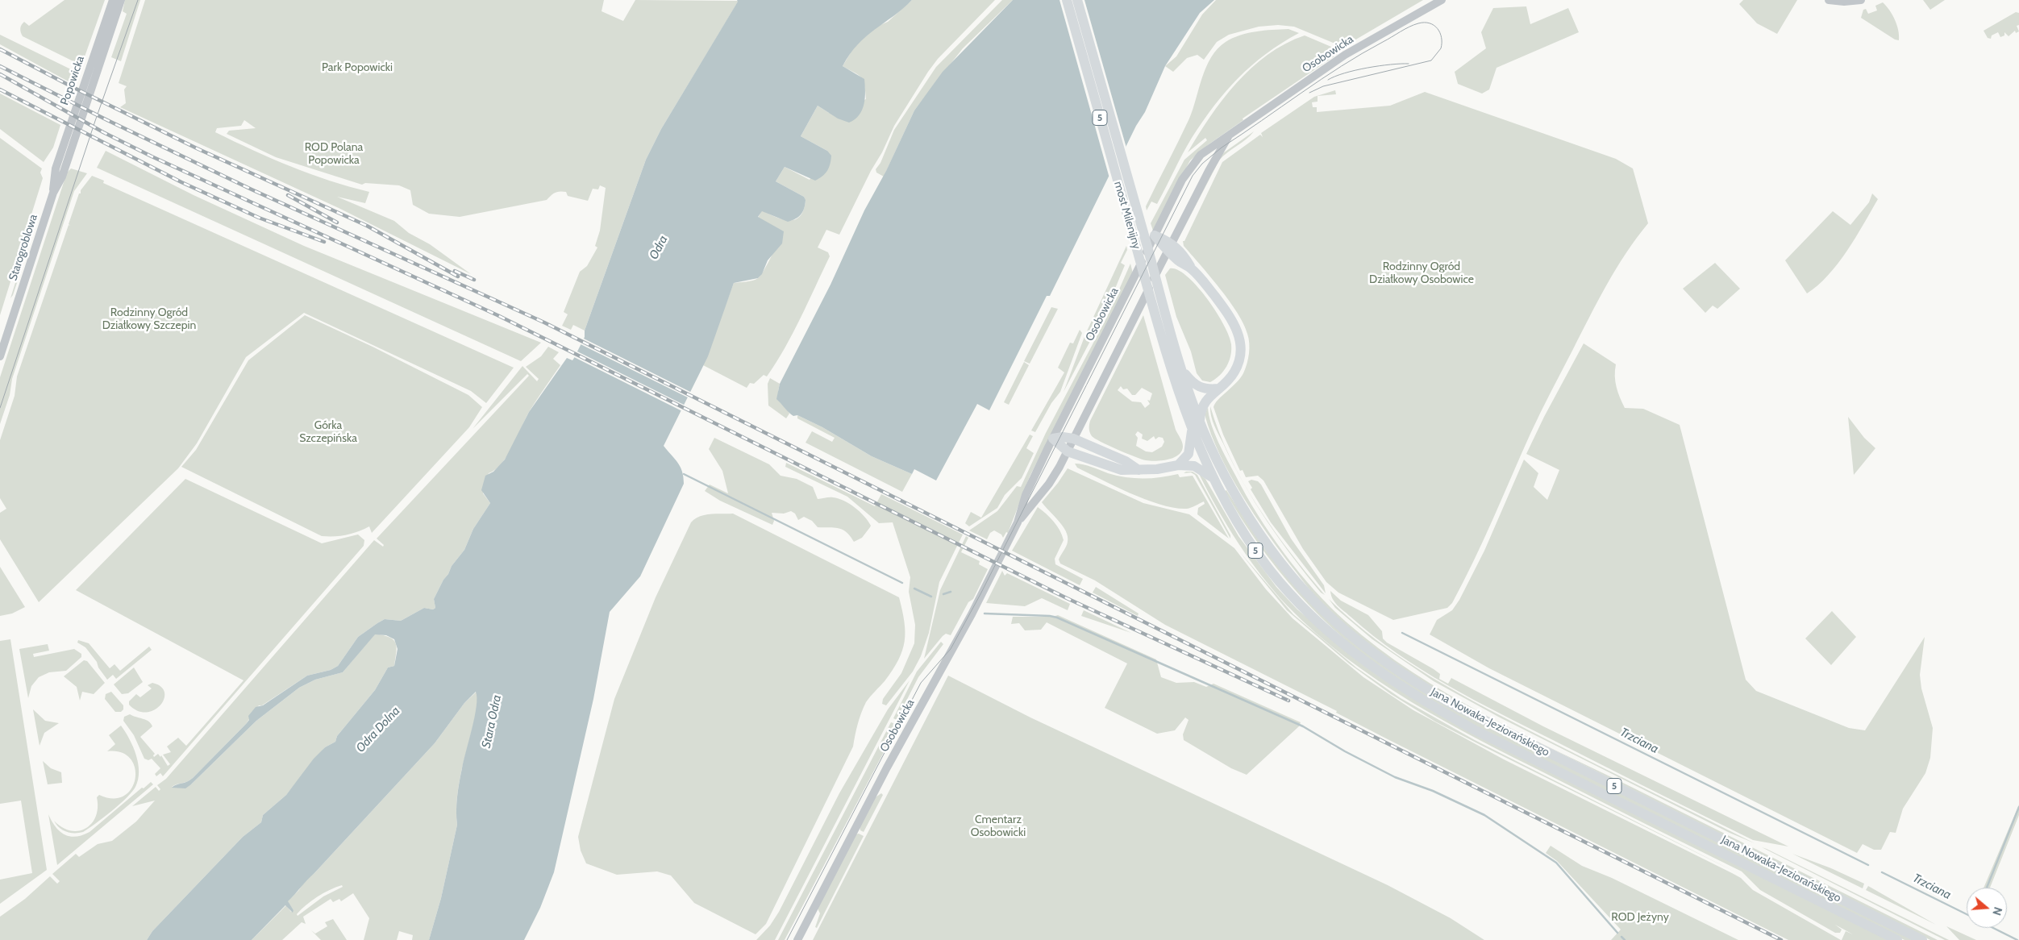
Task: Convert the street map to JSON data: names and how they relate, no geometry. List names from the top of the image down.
{
  "streets": {
    "main road": ["5", "most Milenijny", "Jana Nowaka-Jeziorańskiego"],
    "street": ["Osobowicka", "Popowicka", "Starogroblowa"]
  },
  "crossings": [
    ["Popowicka", "Starogroblowa"],
    ["most Milenijny", "Jana Nowaka-Jeziorańskiego"]
  ],
  "water": [
    "Odra",
    "Stara Odra",
    "Odra Dolna",
    "Trzciana"
  ],
  "parks": [
    "Park Popowicki",
    "ROD Polana Popowicka",
    "Rodzinny Ogród Działkowy Osobowice",
    "Rodzinny Ogród Działkowy Szczepin",
    "Górka Szczepińska",
    "Cmentarz Osobowicki",
    "ROD Jeżyny"
  ],
  "north": "right"
}
